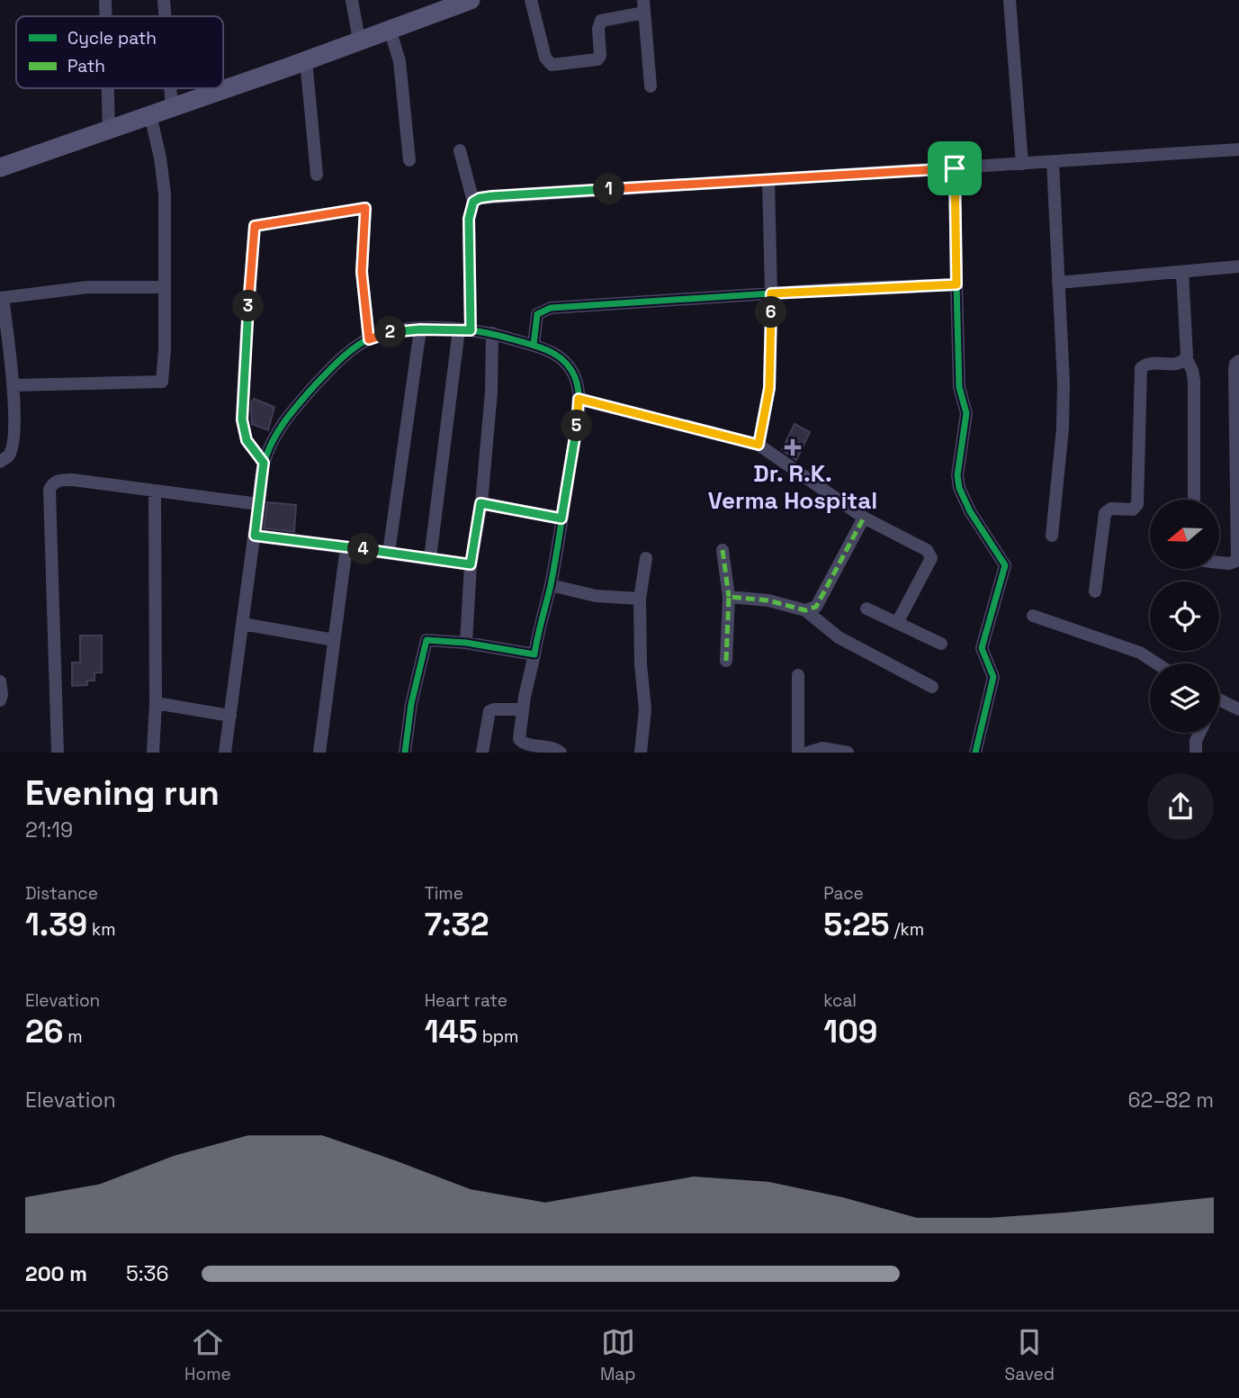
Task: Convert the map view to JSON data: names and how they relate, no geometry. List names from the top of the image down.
{
  "places": {
    "health": ["Dr. R.K. Verma Hospital"]
  },
  "legend": ["Cycle path", "Path"],
  "north": "left",
  "page": {
    "pins": [
      "1",
      "3",
      "6",
      "2",
      "5",
      "4"
    ],
    "heading": ["Evening run", "21:19"],
    "stats": [
      ["Distance", "1.39 km"],
      ["Time", "7:32"],
      ["Pace", "5:25 /km"],
      ["Elevation", "26 m"],
      ["Heart rate", "145 bpm"],
      ["kcal", "109"]
    ],
    "chart": ["Elevation", "62–82 m"],
    "list": [
      {
        "name": "200 m",
        "note": "5:36"
      }
    ],
    "tabs": ["Home", "Map", "Saved"]
  }
}
